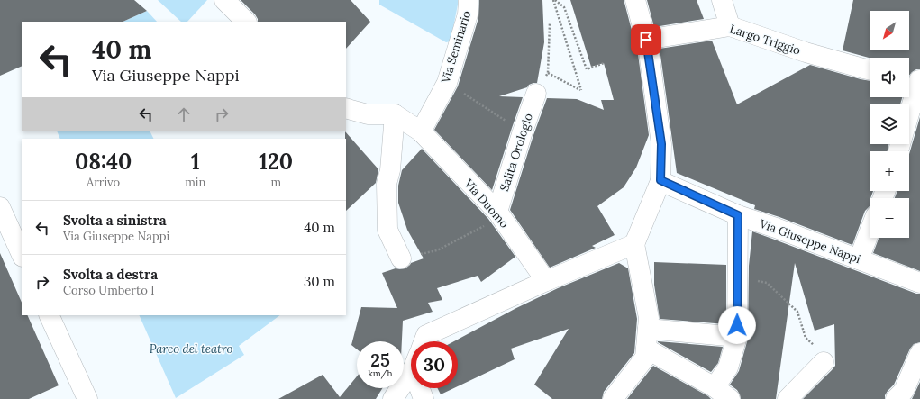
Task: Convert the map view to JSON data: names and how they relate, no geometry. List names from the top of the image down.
{
  "streets": {
    "street": [
      "Largo Triggio",
      "Via Seminario",
      "Salita Orologio",
      "Via Duomo",
      "Via Giuseppe Nappi"
    ]
  },
  "crossings": [
    ["Via Seminario", "Via Duomo"],
    ["Salita Orologio", "Via Duomo"]
  ],
  "parks": ["Parco del teatro"],
  "north": "bottom left",
  "page": {
    "map_buttons": ["+", "−"],
    "turn": ["40 m", "Via Giuseppe Nappi"],
    "eta": [
      "08:40",
      "Arrivo",
      "1",
      "min",
      "120",
      "m"
    ],
    "list": [
      {
        "name": "Svolta a sinistra",
        "note": "Via Giuseppe Nappi",
        "value": "40 m"
      },
      {
        "name": "Svolta a destra",
        "note": "Corso Umberto I",
        "value": "30 m"
      }
    ],
    "speed": "25 km/h",
    "limit": "30"
  }
}
